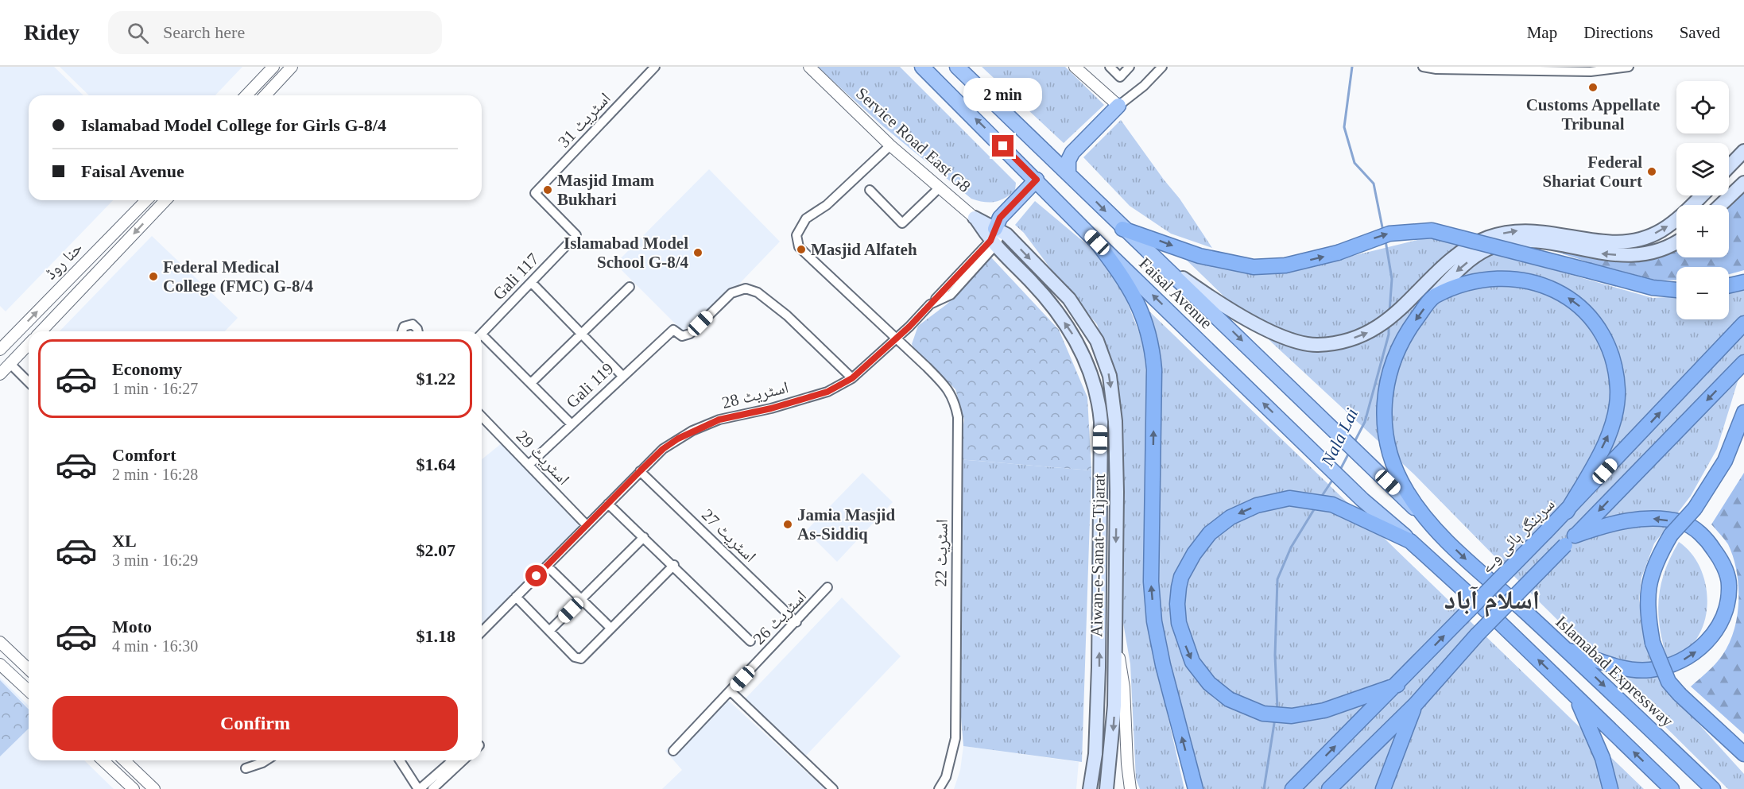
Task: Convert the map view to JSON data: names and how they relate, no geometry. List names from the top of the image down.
{
  "streets": {
    "highway": ["سرینگر ہائی وے", "Islamabad Expressway"],
    "main road": ["Faisal Avenue", "Aiwan-e-Sanat-o-Tijarat"],
    "street": [
      "اسٹریٹ 31",
      "Service Road East G8",
      "حنا روڈ",
      "Gali 117",
      "Gali 119",
      "اسٹریٹ 28",
      "اسٹریٹ 29",
      "اسٹریٹ 27",
      "اسٹریٹ 22",
      "اسٹریٹ 26"
    ]
  },
  "crossings": [
    ["اسٹریٹ 31", "Gali 117"],
    ["Service Road East G8", "اسٹریٹ 22"],
    ["Service Road East G8", "Aiwan-e-Sanat-o-Tijarat"],
    ["Faisal Avenue", "Islamabad Expressway"],
    ["Gali 119", "اسٹریٹ 28"],
    ["Gali 119", "اسٹریٹ 29"],
    ["اسٹریٹ 28", "اسٹریٹ 29"],
    ["اسٹریٹ 28", "اسٹریٹ 27"],
    ["اسٹریٹ 28", "اسٹریٹ 22"],
    ["اسٹریٹ 28", "Aiwan-e-Sanat-o-Tijarat"],
    ["اسٹریٹ 27", "اسٹریٹ 26"]
  ],
  "districts": ["اسلام آباد"],
  "water": ["Nala Lai"],
  "places": [
    "Customs Appellate Tribunal",
    "Federal Shariat Court",
    "Masjid Imam Bukhari",
    "Masjid Alfateh",
    "Islamabad Model School G-8/4",
    "Federal Medical College (FMC) G-8/4",
    "Jamia Masjid As-Siddiq"
  ],
  "page": {
    "header": "Ridey",
    "search": "Search here",
    "nav": ["Map", "Directions", "Saved"],
    "bubble": "2 min",
    "map_buttons": ["+", "−"],
    "banner": ["Islamabad Model College for Girls G-8/4", "Faisal Avenue"],
    "list": [
      {
        "name": "Economy",
        "note": "1 min · 16:27",
        "value": "$1.22"
      },
      {
        "name": "Comfort",
        "note": "2 min · 16:28",
        "value": "$1.64"
      },
      {
        "name": "XL",
        "note": "3 min · 16:29",
        "value": "$2.07"
      },
      {
        "name": "Moto",
        "note": "4 min · 16:30",
        "value": "$1.18"
      }
    ],
    "buttons": "Confirm"
  }
}
